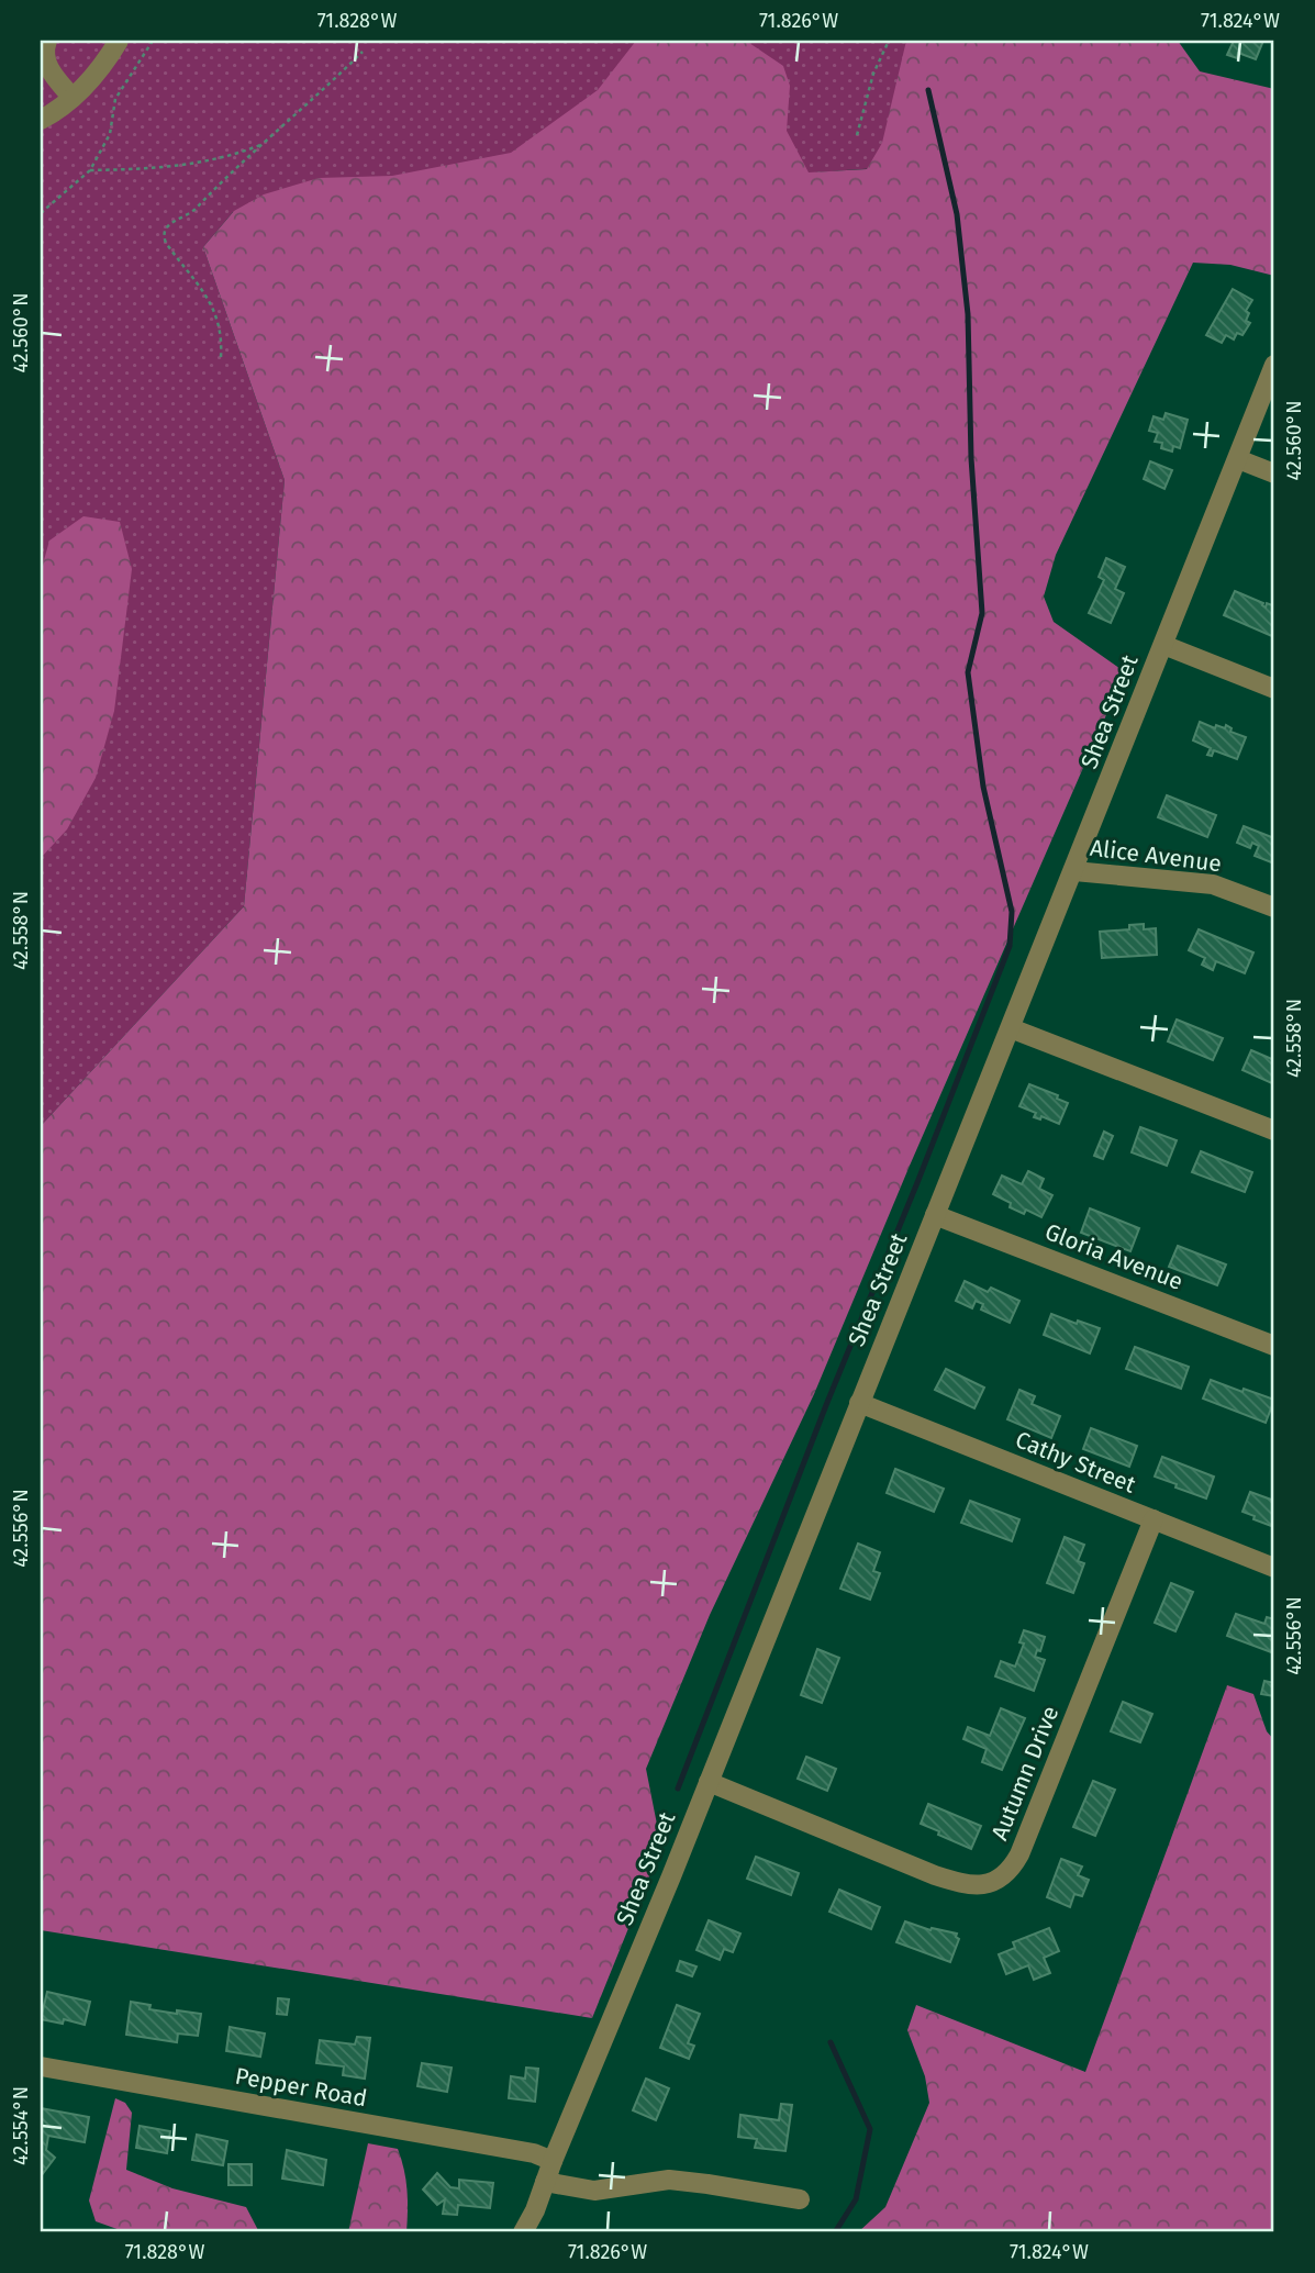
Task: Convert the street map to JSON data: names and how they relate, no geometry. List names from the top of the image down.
{
  "streets": {
    "street": [
      "Shea Street",
      "Alice Avenue",
      "Gloria Avenue",
      "Cathy Street",
      "Autumn Drive",
      "Pepper Road"
    ]
  },
  "crossings": [
    ["Shea Street", "Alice Avenue"],
    ["Shea Street", "Gloria Avenue"],
    ["Shea Street", "Cathy Street"],
    ["Shea Street", "Autumn Drive"],
    ["Shea Street", "Pepper Road"],
    ["Cathy Street", "Autumn Drive"]
  ],
  "coordinates": [
    "71.828°W",
    "71.826°W",
    "71.824°W",
    "42.560°N",
    "42.558°N",
    "42.556°N",
    "42.554°N"
  ]
}
